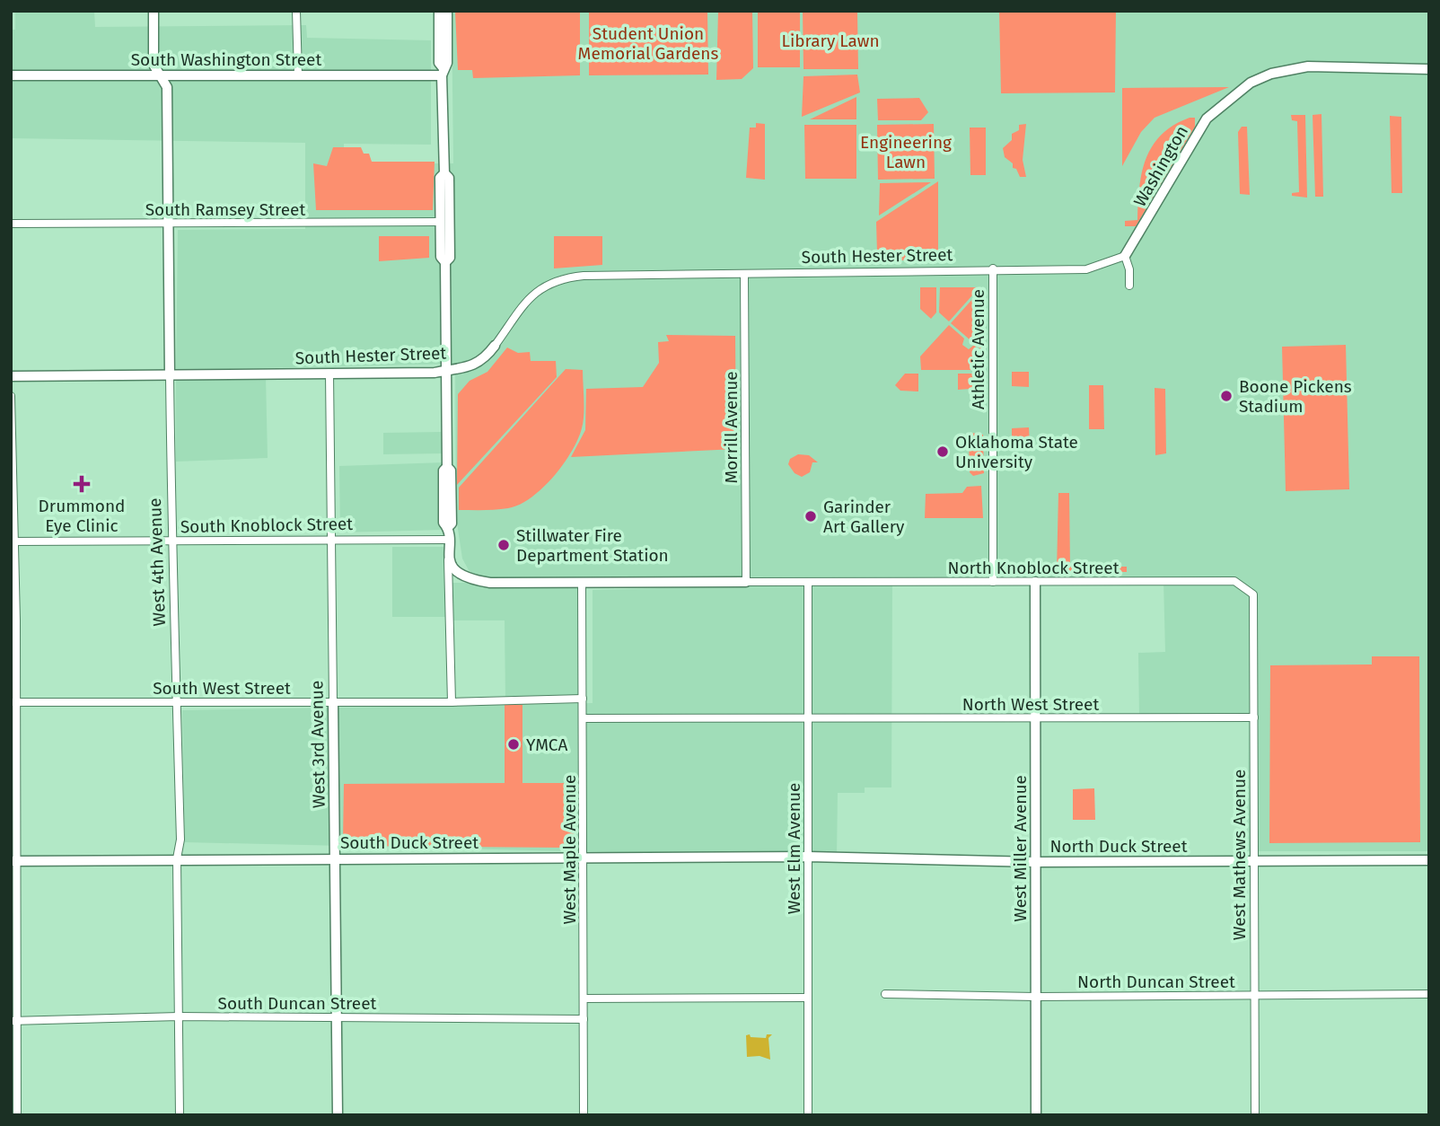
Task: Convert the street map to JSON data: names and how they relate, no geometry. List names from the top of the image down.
{
  "streets": {
    "street": [
      "South Washington Street",
      "Washington",
      "South Ramsey Street",
      "South Hester Street",
      "Athletic Avenue",
      "Morrill Avenue",
      "South Knoblock Street",
      "West 4th Avenue",
      "North Knoblock Street",
      "South West Street",
      "North West Street",
      "West 3rd Avenue",
      "South Duck Street",
      "North Duck Street",
      "West Elm Avenue",
      "West Miller Avenue",
      "West Maple Avenue",
      "West Mathews Avenue",
      "North Duncan Street",
      "South Duncan Street"
    ]
  },
  "crossings": [
    ["South Washington Street", "West 4th Avenue"],
    ["Washington", "South Hester Street"],
    ["South Ramsey Street", "West 4th Avenue"],
    ["South Hester Street", "Athletic Avenue"],
    ["South Hester Street", "Morrill Avenue"],
    ["South Hester Street", "West 4th Avenue"],
    ["South Hester Street", "West 3rd Avenue"],
    ["Athletic Avenue", "North Knoblock Street"],
    ["South Knoblock Street", "West 4th Avenue"],
    ["South Knoblock Street", "West 3rd Avenue"],
    ["West 4th Avenue", "South West Street"],
    ["West 4th Avenue", "South Duck Street"],
    ["West 4th Avenue", "South Duncan Street"],
    ["North Knoblock Street", "West Elm Avenue"],
    ["North Knoblock Street", "West Miller Avenue"],
    ["North Knoblock Street", "West Mathews Avenue"],
    ["South West Street", "West 3rd Avenue"],
    ["South West Street", "West Maple Avenue"],
    ["North West Street", "West Elm Avenue"],
    ["North West Street", "West Miller Avenue"],
    ["North West Street", "West Mathews Avenue"],
    ["West 3rd Avenue", "South Duck Street"],
    ["West 3rd Avenue", "South Duncan Street"],
    ["South Duck Street", "North Duck Street"],
    ["South Duck Street", "West Elm Avenue"],
    ["South Duck Street", "West Maple Avenue"],
    ["North Duck Street", "West Elm Avenue"],
    ["North Duck Street", "West Miller Avenue"],
    ["North Duck Street", "West Mathews Avenue"],
    ["West Miller Avenue", "North Duncan Street"],
    ["West Maple Avenue", "South Duncan Street"],
    ["West Mathews Avenue", "North Duncan Street"]
  ],
  "parks": ["Student Union Memorial Gardens", "Library Lawn", "Engineering Lawn"],
  "places": {
    "other": [
      "Boone Pickens Stadium",
      "Oklahoma State University",
      "Garinder Art Gallery",
      "Stillwater Fire Department Station",
      "YMCA"
    ],
    "health": ["Drummond Eye Clinic"]
  }
}
